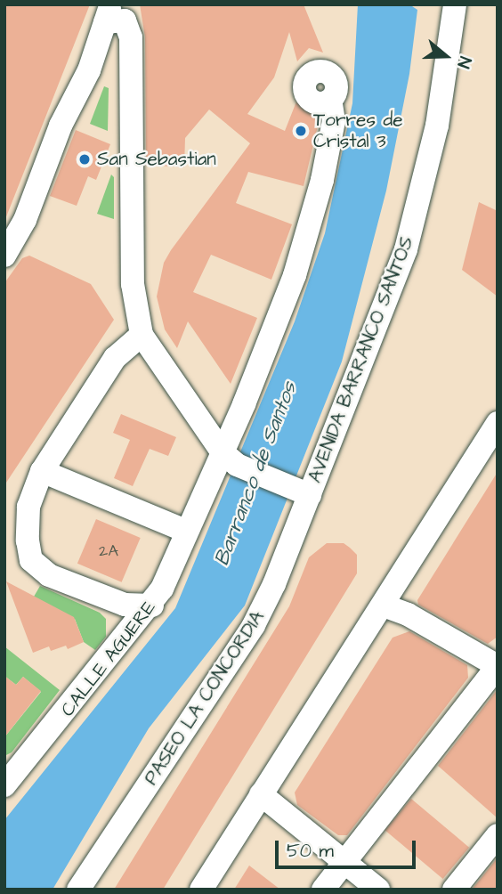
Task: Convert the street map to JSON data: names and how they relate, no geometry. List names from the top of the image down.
{
  "streets": {
    "street": ["AVENIDA BARRANCO SANTOS", "CALLE AGUERE", "PASEO LA CONCORDIA"]
  },
  "crossings": [
    ["AVENIDA BARRANCO SANTOS", "PASEO LA CONCORDIA"]
  ],
  "water": ["Barranco de Santos"],
  "places": ["Torres de Cristal 3", "San Sebastian"],
  "house_numbers": ["2A"],
  "scale_bar": "50 m",
  "north": "right"
}
